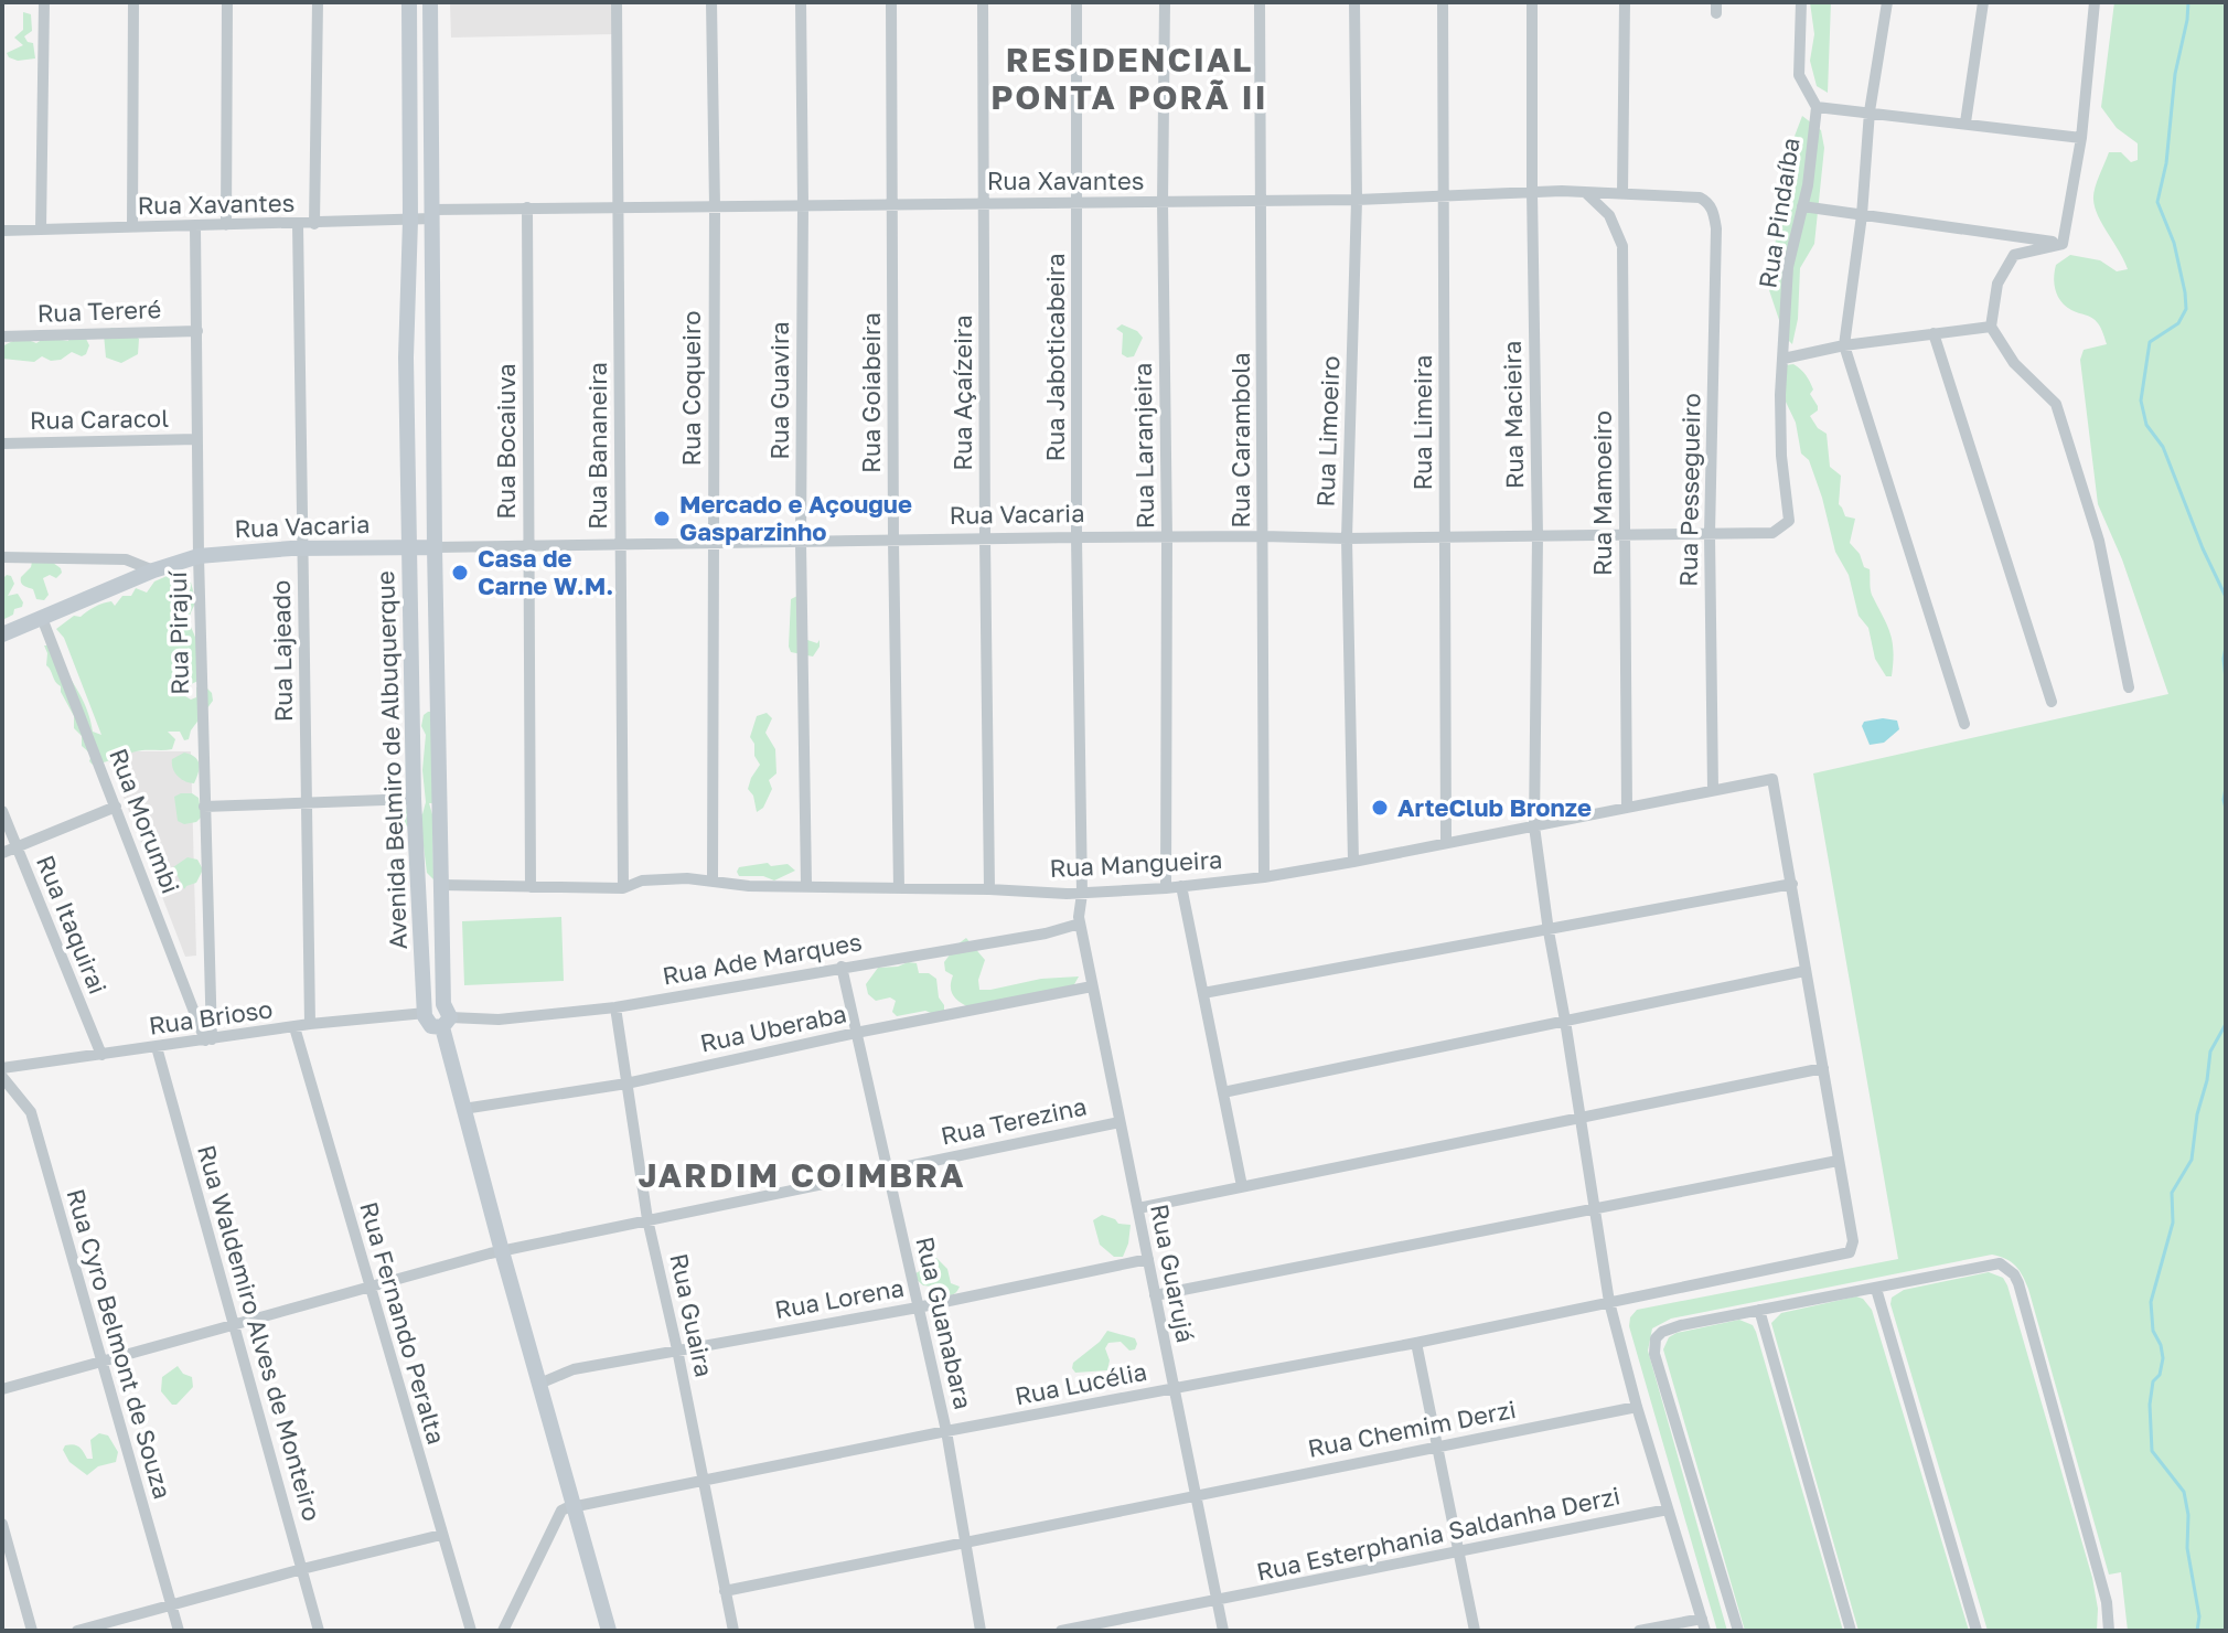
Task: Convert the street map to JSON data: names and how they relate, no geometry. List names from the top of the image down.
{
  "streets": {
    "main road": ["Rua Vacaria", "Avenida Belmiro de Albuquerque"],
    "street": [
      "Rua Xavantes",
      "Rua Pindaíba",
      "Rua Tereré",
      "Rua Jaboticabeira",
      "Rua Coqueiro",
      "Rua Guavira",
      "Rua Goiabeira",
      "Rua Açaízeira",
      "Rua Macieira",
      "Rua Caracol",
      "Rua Limeira",
      "Rua Limoeiro",
      "Rua Carambola",
      "Rua Bocaiuva",
      "Rua Bananeira",
      "Rua Laranjeira",
      "Rua Pessegueiro",
      "Rua Mamoeiro",
      "Rua Pirajuí",
      "Rua Lajeado",
      "Rua Morumbi",
      "Rua Mangueira",
      "Rua Itaquirai",
      "Rua Ade Marques",
      "Rua Brioso",
      "Rua Uberaba",
      "Rua Terezina",
      "Rua Guarujá",
      "Rua Lorena",
      "Rua Guaira",
      "Rua Fernando Peralta",
      "Rua Guanabara",
      "Rua Waldemiro Alves de Monteiro",
      "Rua Cyro Belmont de Souza",
      "Rua Lucélia",
      "Rua Chemim Derzi",
      "Rua Esterphania Saldanha Derzi"
    ]
  },
  "crossings": [
    ["Rua Xavantes", "Rua Jaboticabeira"],
    ["Rua Xavantes", "Rua Coqueiro"],
    ["Rua Xavantes", "Rua Guavira"],
    ["Rua Xavantes", "Rua Goiabeira"],
    ["Rua Xavantes", "Rua Açaízeira"],
    ["Rua Xavantes", "Rua Macieira"],
    ["Rua Xavantes", "Rua Limeira"],
    ["Rua Xavantes", "Rua Limoeiro"],
    ["Rua Xavantes", "Rua Carambola"],
    ["Rua Xavantes", "Rua Bocaiuva"],
    ["Rua Xavantes", "Rua Bananeira"],
    ["Rua Xavantes", "Rua Laranjeira"],
    ["Rua Xavantes", "Rua Pessegueiro"],
    ["Rua Xavantes", "Rua Mamoeiro"],
    ["Rua Xavantes", "Rua Pirajuí"],
    ["Rua Xavantes", "Rua Lajeado"],
    ["Rua Xavantes", "Avenida Belmiro de Albuquerque"],
    ["Rua Pindaíba", "Rua Vacaria"],
    ["Rua Tereré", "Rua Pirajuí"],
    ["Rua Jaboticabeira", "Rua Vacaria"],
    ["Rua Jaboticabeira", "Rua Mangueira"],
    ["Rua Jaboticabeira", "Rua Ade Marques"],
    ["Rua Jaboticabeira", "Rua Guarujá"],
    ["Rua Coqueiro", "Rua Vacaria"],
    ["Rua Coqueiro", "Rua Mangueira"],
    ["Rua Guavira", "Rua Vacaria"],
    ["Rua Guavira", "Rua Mangueira"],
    ["Rua Goiabeira", "Rua Vacaria"],
    ["Rua Goiabeira", "Rua Mangueira"],
    ["Rua Açaízeira", "Rua Vacaria"],
    ["Rua Açaízeira", "Rua Mangueira"],
    ["Rua Macieira", "Rua Vacaria"],
    ["Rua Macieira", "Rua Mangueira"],
    ["Rua Macieira", "Rua Lucélia"],
    ["Rua Macieira", "Rua Chemim Derzi"],
    ["Rua Macieira", "Rua Esterphania Saldanha Derzi"],
    ["Rua Caracol", "Rua Pirajuí"],
    ["Rua Limeira", "Rua Vacaria"],
    ["Rua Limeira", "Rua Mangueira"],
    ["Rua Limoeiro", "Rua Vacaria"],
    ["Rua Limoeiro", "Rua Mangueira"],
    ["Rua Carambola", "Rua Vacaria"],
    ["Rua Carambola", "Rua Mangueira"],
    ["Rua Bocaiuva", "Rua Vacaria"],
    ["Rua Bocaiuva", "Rua Mangueira"],
    ["Rua Bananeira", "Rua Vacaria"],
    ["Rua Bananeira", "Rua Mangueira"],
    ["Rua Laranjeira", "Rua Vacaria"],
    ["Rua Laranjeira", "Rua Mangueira"],
    ["Rua Pessegueiro", "Rua Vacaria"],
    ["Rua Pessegueiro", "Rua Mangueira"],
    ["Rua Mamoeiro", "Rua Vacaria"],
    ["Rua Mamoeiro", "Rua Mangueira"],
    ["Rua Vacaria", "Rua Pirajuí"],
    ["Rua Vacaria", "Rua Lajeado"],
    ["Rua Vacaria", "Avenida Belmiro de Albuquerque"],
    ["Rua Vacaria", "Rua Morumbi"],
    ["Rua Pirajuí", "Rua Morumbi"],
    ["Rua Pirajuí", "Rua Brioso"],
    ["Rua Lajeado", "Rua Brioso"],
    ["Avenida Belmiro de Albuquerque", "Rua Mangueira"],
    ["Avenida Belmiro de Albuquerque", "Rua Ade Marques"],
    ["Avenida Belmiro de Albuquerque", "Rua Brioso"],
    ["Avenida Belmiro de Albuquerque", "Rua Uberaba"],
    ["Avenida Belmiro de Albuquerque", "Rua Terezina"],
    ["Avenida Belmiro de Albuquerque", "Rua Lorena"],
    ["Avenida Belmiro de Albuquerque", "Rua Lucélia"],
    ["Rua Morumbi", "Rua Brioso"],
    ["Rua Itaquirai", "Rua Brioso"],
    ["Rua Ade Marques", "Rua Guarujá"],
    ["Rua Ade Marques", "Rua Guaira"],
    ["Rua Ade Marques", "Rua Guanabara"],
    ["Rua Brioso", "Rua Fernando Peralta"],
    ["Rua Brioso", "Rua Waldemiro Alves de Monteiro"],
    ["Rua Uberaba", "Rua Guarujá"],
    ["Rua Uberaba", "Rua Guaira"],
    ["Rua Uberaba", "Rua Guanabara"],
    ["Rua Terezina", "Rua Guarujá"],
    ["Rua Terezina", "Rua Guaira"],
    ["Rua Terezina", "Rua Fernando Peralta"],
    ["Rua Terezina", "Rua Guanabara"],
    ["Rua Terezina", "Rua Waldemiro Alves de Monteiro"],
    ["Rua Terezina", "Rua Cyro Belmont de Souza"],
    ["Rua Guarujá", "Rua Lorena"],
    ["Rua Guarujá", "Rua Lucélia"],
    ["Rua Guarujá", "Rua Chemim Derzi"],
    ["Rua Guarujá", "Rua Esterphania Saldanha Derzi"],
    ["Rua Lorena", "Rua Guaira"],
    ["Rua Lorena", "Rua Guanabara"],
    ["Rua Guaira", "Rua Lucélia"],
    ["Rua Guaira", "Rua Chemim Derzi"],
    ["Rua Guanabara", "Rua Lucélia"],
    ["Rua Guanabara", "Rua Chemim Derzi"]
  ],
  "districts": ["RESIDENCIAL PONTA PORÃ II", "JARDIM COIMBRA"],
  "places": ["Mercado e Açougue Gasparzinho", "Casa de Carne W.M.", "ArteClub Bronze"]
}
